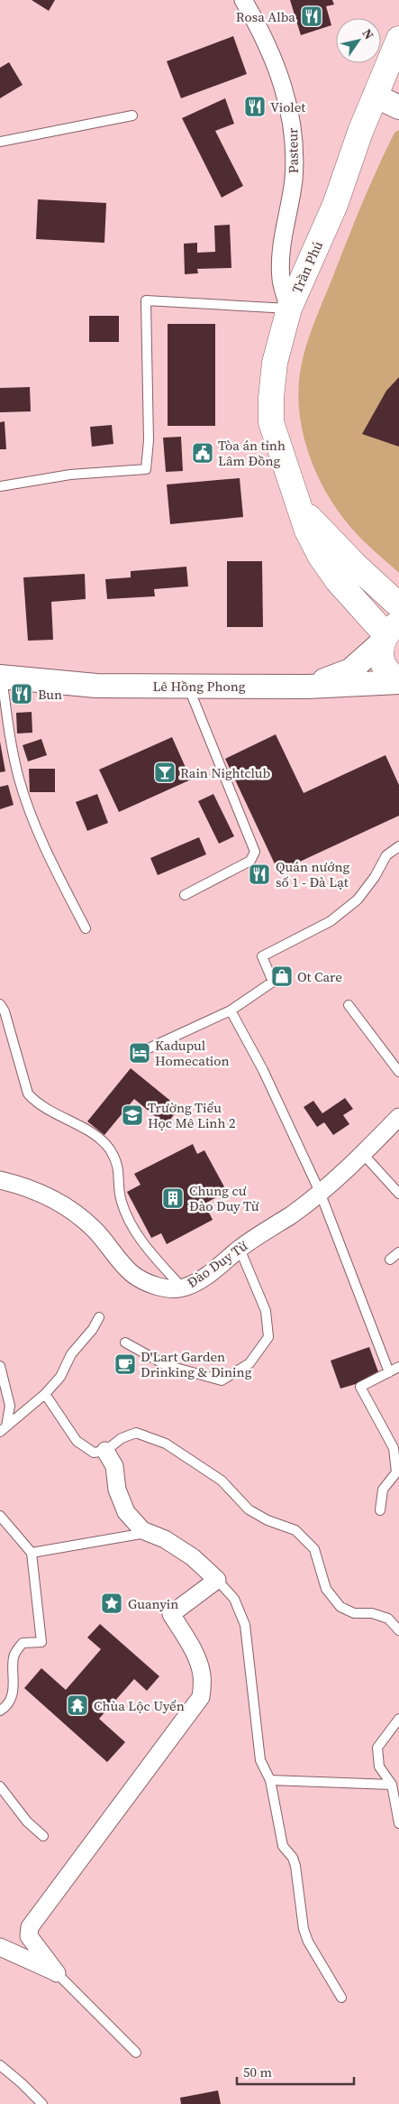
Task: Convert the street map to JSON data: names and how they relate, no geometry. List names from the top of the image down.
{
  "streets": {
    "main road": ["Trần Phú"],
    "street": ["Pasteur", "Lê Hồng Phong", "Đào Duy Từ"]
  },
  "crossings": [
    ["Pasteur", "Trần Phú"]
  ],
  "places": {
    "restaurant": [
      "Rosa Alba",
      "Violet",
      "Bun",
      "Quán nướng số 1 - Đà Lạt"
    ],
    "public building": ["Tòa án tỉnh Lâm Đồng"],
    "bar": ["Rain Nightclub"],
    "shop": ["Ot Care"],
    "hotel": ["Kadupul Homecation"],
    "school or university": ["Trường Tiểu Học Mê Linh 2"],
    "building": ["Chung cư Đào Duy Từ"],
    "cafe": ["D'Lart Garden Drinking & Dining"],
    "place": ["Guanyin"],
    "temple": ["Chùa Lộc Uyển"]
  },
  "scale_bar": "50 m",
  "north": "top right"
}
